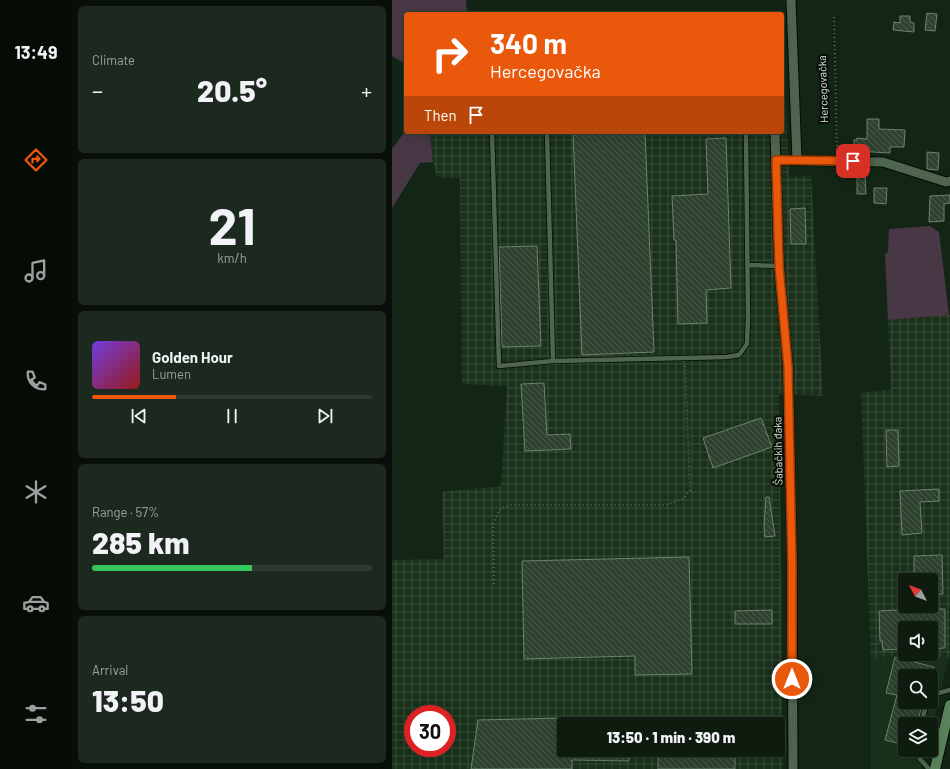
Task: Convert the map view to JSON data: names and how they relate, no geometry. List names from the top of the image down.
{
  "streets": {
    "street": ["Šabačkih đaka"],
    "path": ["Hercegovačka"]
  },
  "north": "top left",
  "page": {
    "tabs": "13:49",
    "tile": [
      "Climate",
      ["21", "km/h"],
      ["Range · 57%", "285 km"],
      ["Arrival", "13:50"]
    ],
    "turn": ["340 m", "Hercegovačka"],
    "heat": ["−", "20.5°", "+"],
    "then": "Then",
    "song": ["Golden Hour", "Lumen"],
    "limit": "30",
    "trip": "13:50 · 1 min · 390 m"
  }
}
